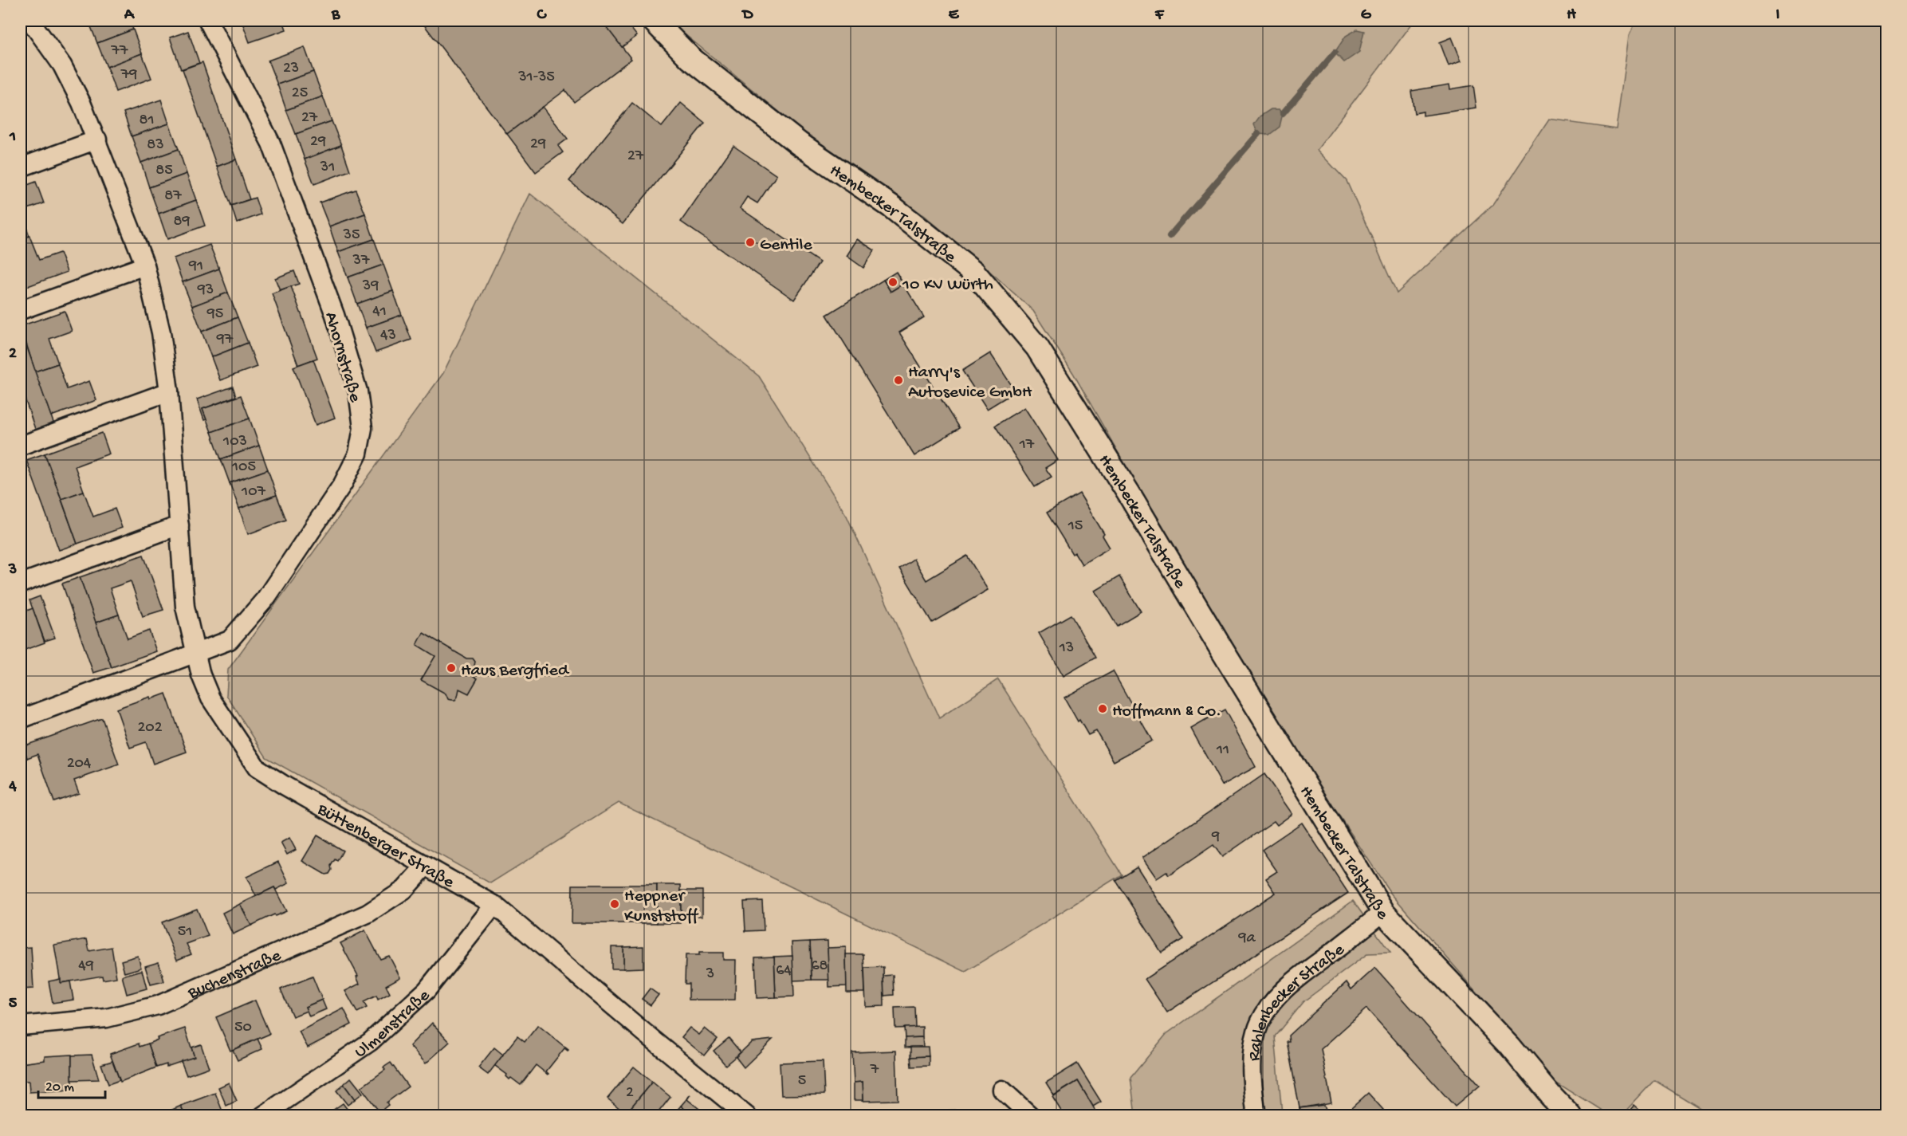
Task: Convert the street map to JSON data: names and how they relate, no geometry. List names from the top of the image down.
{
  "streets": {
    "street": [
      "Hembecker Talstraße",
      "Ahornstraße",
      "Büttenberger Straße",
      "Buchenstraße",
      "Rahlenbecker Straße",
      "Ulmenstraße"
    ]
  },
  "crossings": [
    ["Hembecker Talstraße", "Rahlenbecker Straße"],
    ["Ahornstraße", "Büttenberger Straße"],
    ["Büttenberger Straße", "Buchenstraße"],
    ["Büttenberger Straße", "Ulmenstraße"]
  ],
  "places": [
    "Gentile",
    "10 KV Würth",
    "Harry's Autosevice GmbH",
    "Haus Bergfried",
    "Hoffmann & Co.",
    "Heppner Kunststoff"
  ],
  "house_numbers": [
    "77",
    "23",
    "79",
    "31-35",
    "25",
    "27",
    "81",
    "29",
    "29",
    "83",
    "27",
    "31",
    "85",
    "87",
    "89",
    "35",
    "37",
    "91",
    "39",
    "93",
    "41",
    "95",
    "43",
    "97",
    "103",
    "17",
    "105",
    "107",
    "15",
    "13",
    "202",
    "11",
    "204",
    "9",
    "51",
    "9a",
    "49",
    "68",
    "64",
    "3",
    "50",
    "7",
    "5",
    "2"
  ],
  "scale_bar": "20 m",
  "grid": {
    "columns": [
      "A",
      "B",
      "C",
      "D",
      "E",
      "F",
      "G",
      "H",
      "I"
    ],
    "rows": [
      "1",
      "2",
      "3",
      "4",
      "5"
    ]
  }
}
